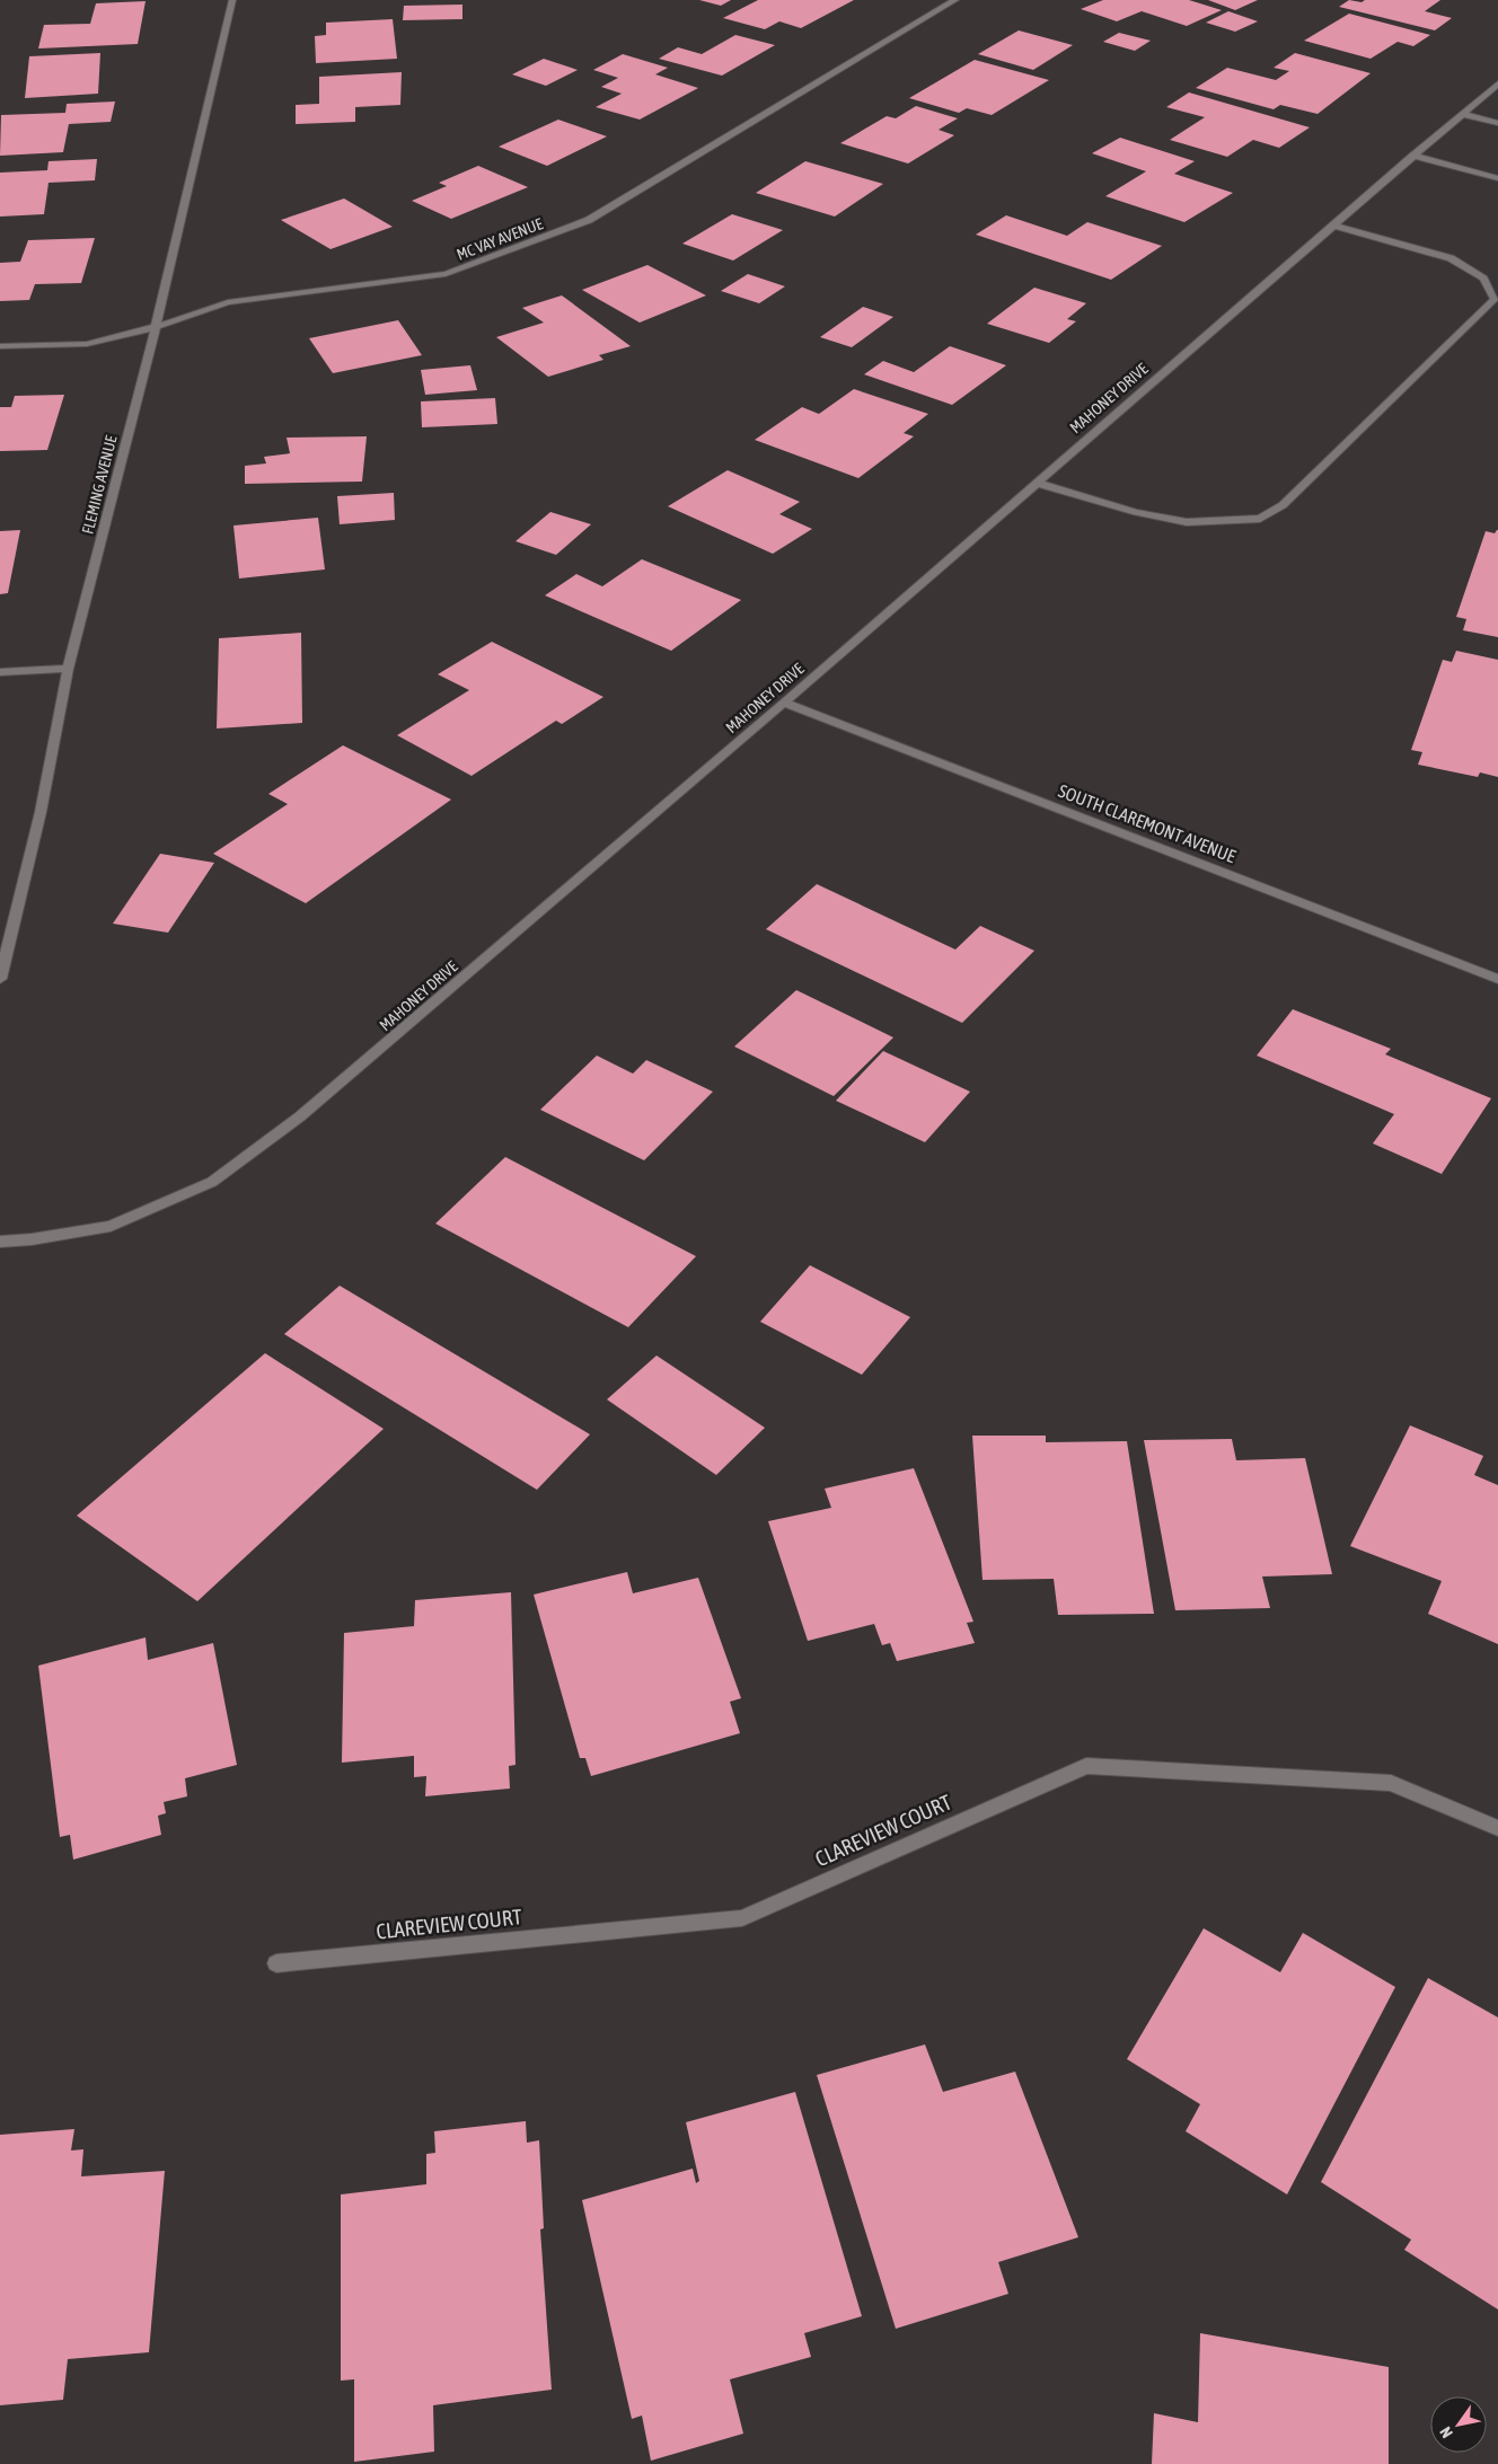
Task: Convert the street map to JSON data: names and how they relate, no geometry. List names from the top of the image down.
{
  "streets": {
    "street": [
      "MC VAY AVENUE",
      "MAHONEY DRIVE",
      "FLEMING AVENUE",
      "SOUTH CLAREMONT AVENUE",
      "CLAREVIEW COURT"
    ]
  },
  "crossings": [
    ["MC VAY AVENUE", "FLEMING AVENUE"],
    ["MAHONEY DRIVE", "SOUTH CLAREMONT AVENUE"]
  ],
  "north": "bottom left"
}
